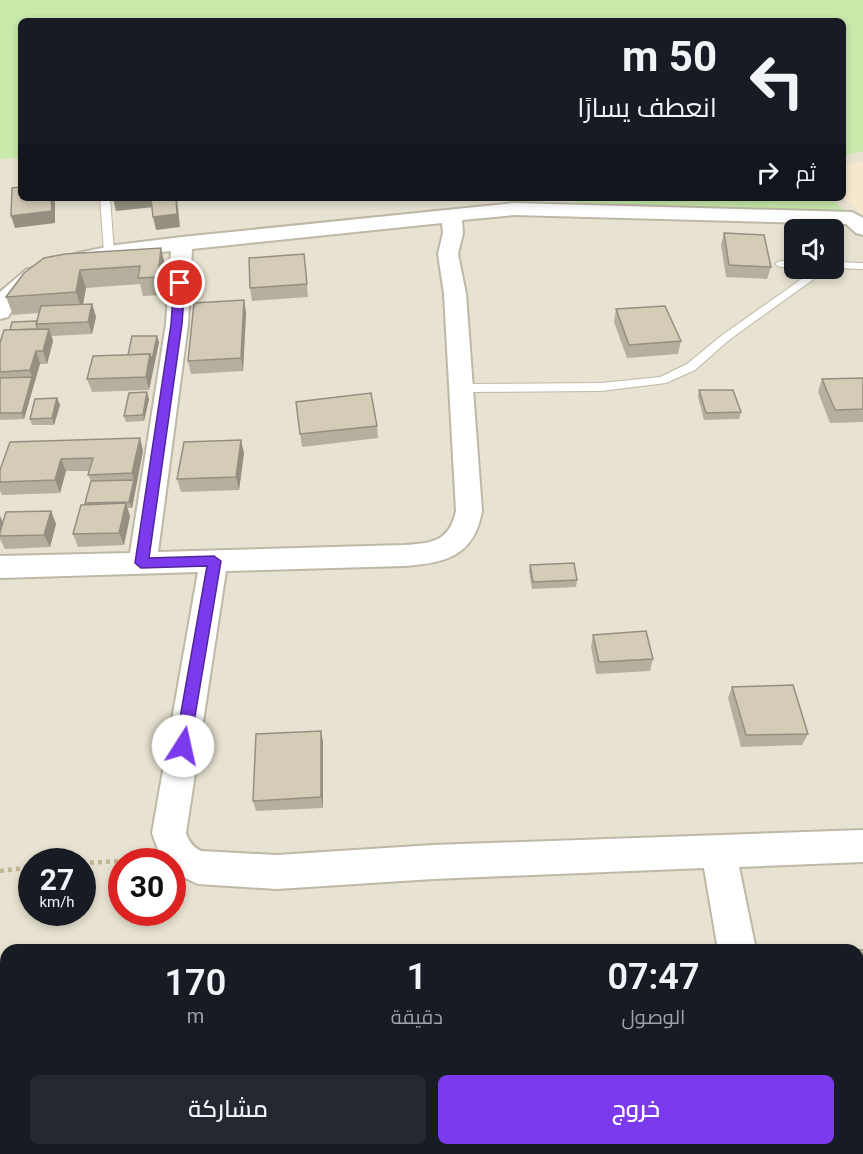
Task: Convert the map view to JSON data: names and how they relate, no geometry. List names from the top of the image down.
{
  "page": {
    "turn": ["50 m", "انعطف يسارًا"],
    "then": "ثم",
    "speed": "27 km/h",
    "limit": "30",
    "eta": [
      "07:47",
      "الوصول",
      "1",
      "دقيقة",
      "170",
      "m"
    ],
    "buttons": ["خروج", "مشاركة"]
  }
}
